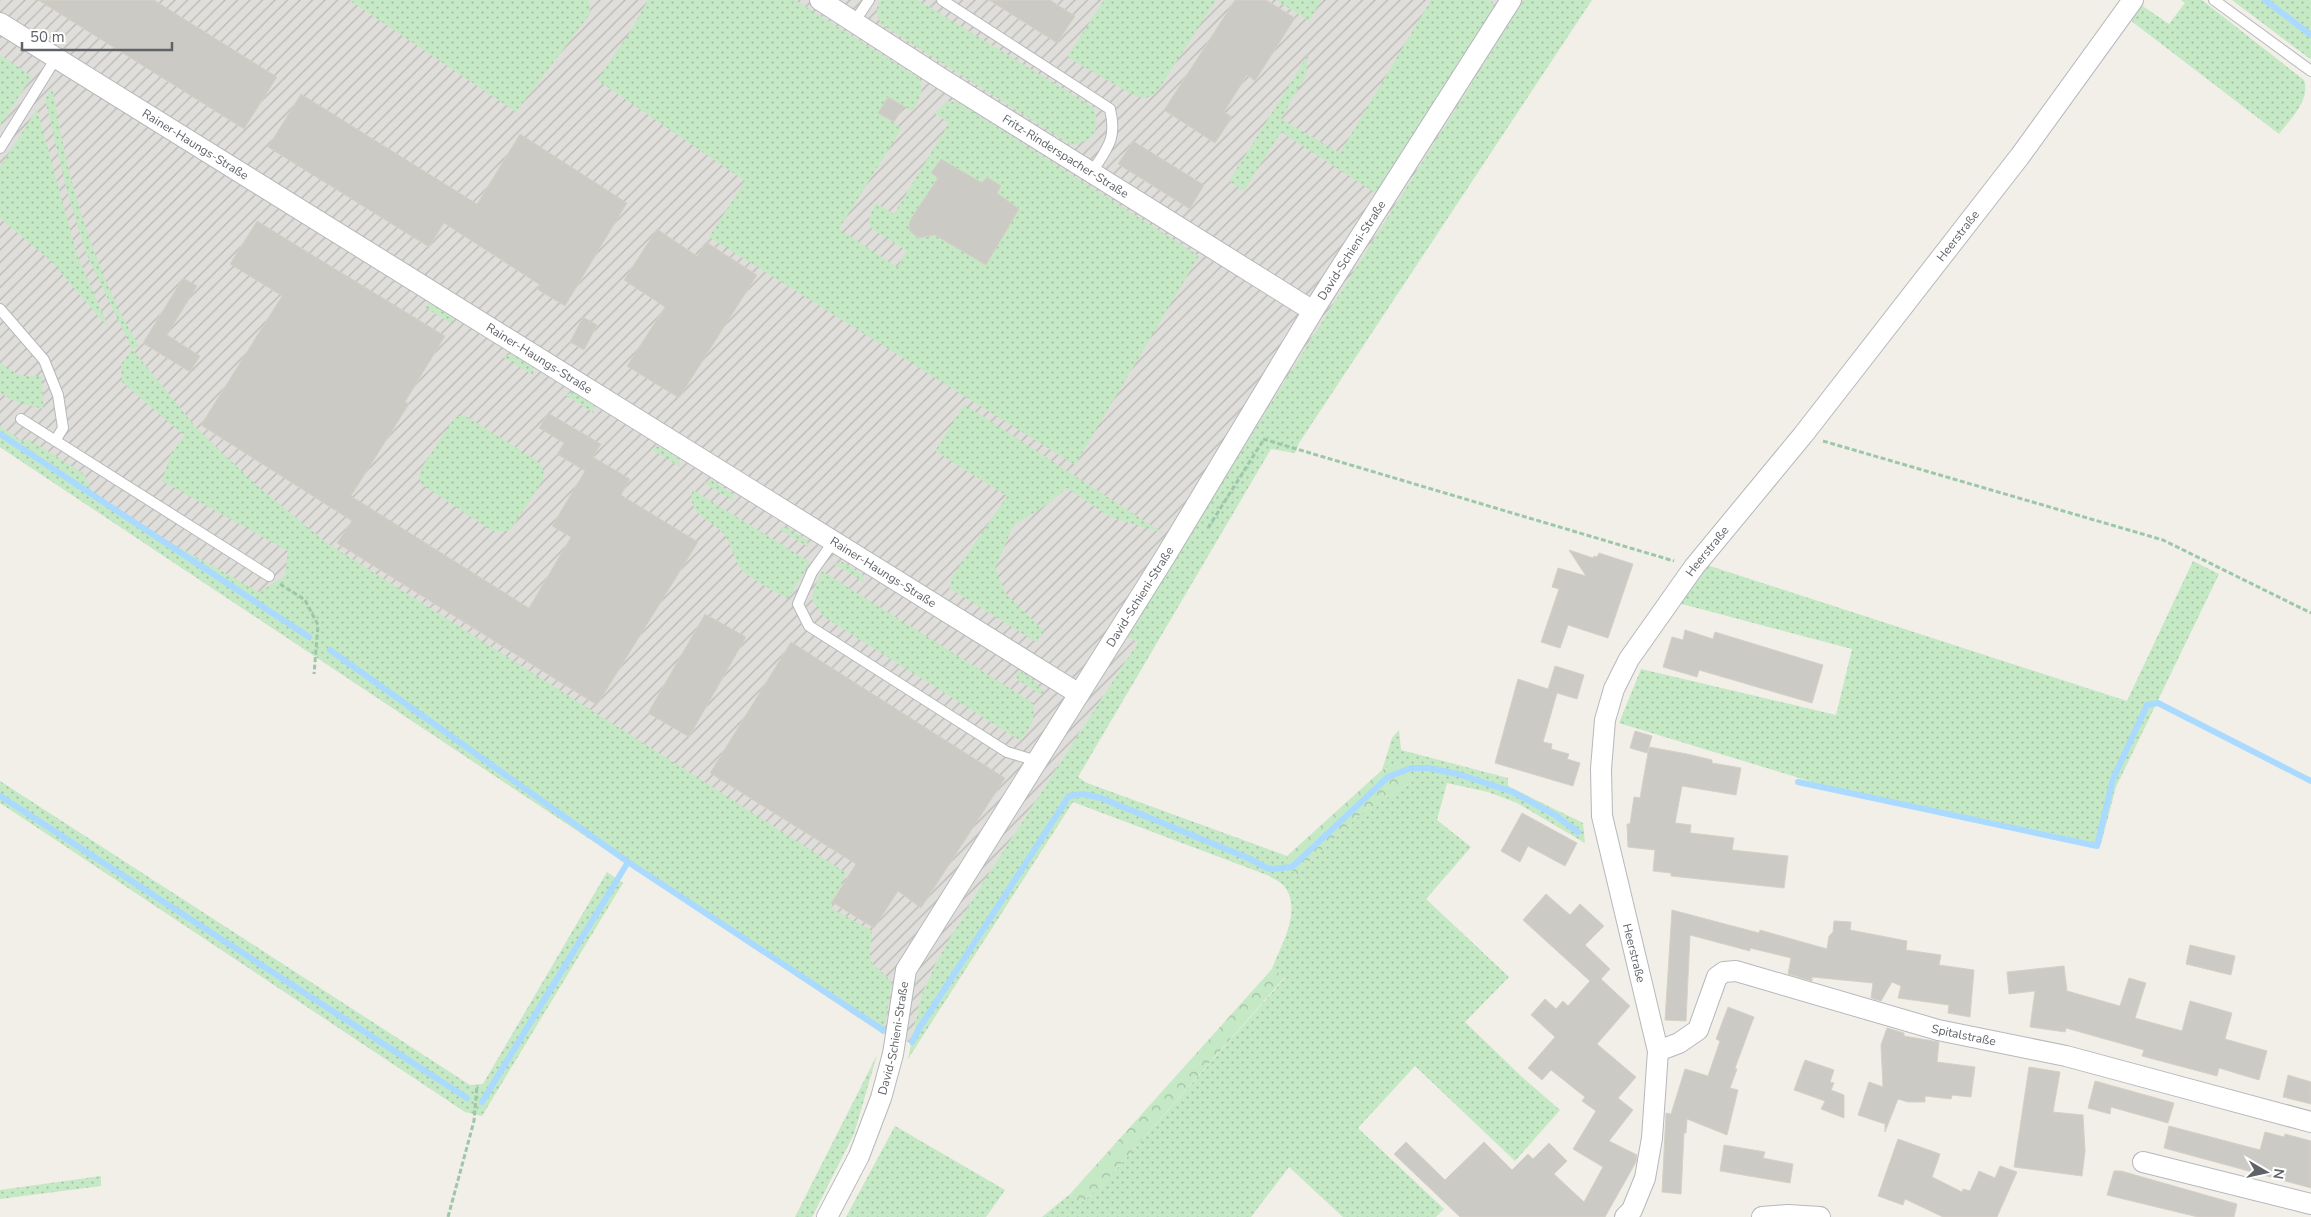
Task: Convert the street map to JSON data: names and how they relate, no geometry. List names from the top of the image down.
{
  "streets": {
    "street": [
      "Rainer-Haungs-Straße",
      "Fritz-Rinderspacher-Straße",
      "Heerstraße",
      "David-Schieni-Straße",
      "Spitalstraße"
    ]
  },
  "crossings": [
    ["Rainer-Haungs-Straße", "David-Schieni-Straße"],
    ["Fritz-Rinderspacher-Straße", "David-Schieni-Straße"],
    ["Heerstraße", "Spitalstraße"]
  ],
  "scale_bar": "50 m",
  "north": "right"
}
